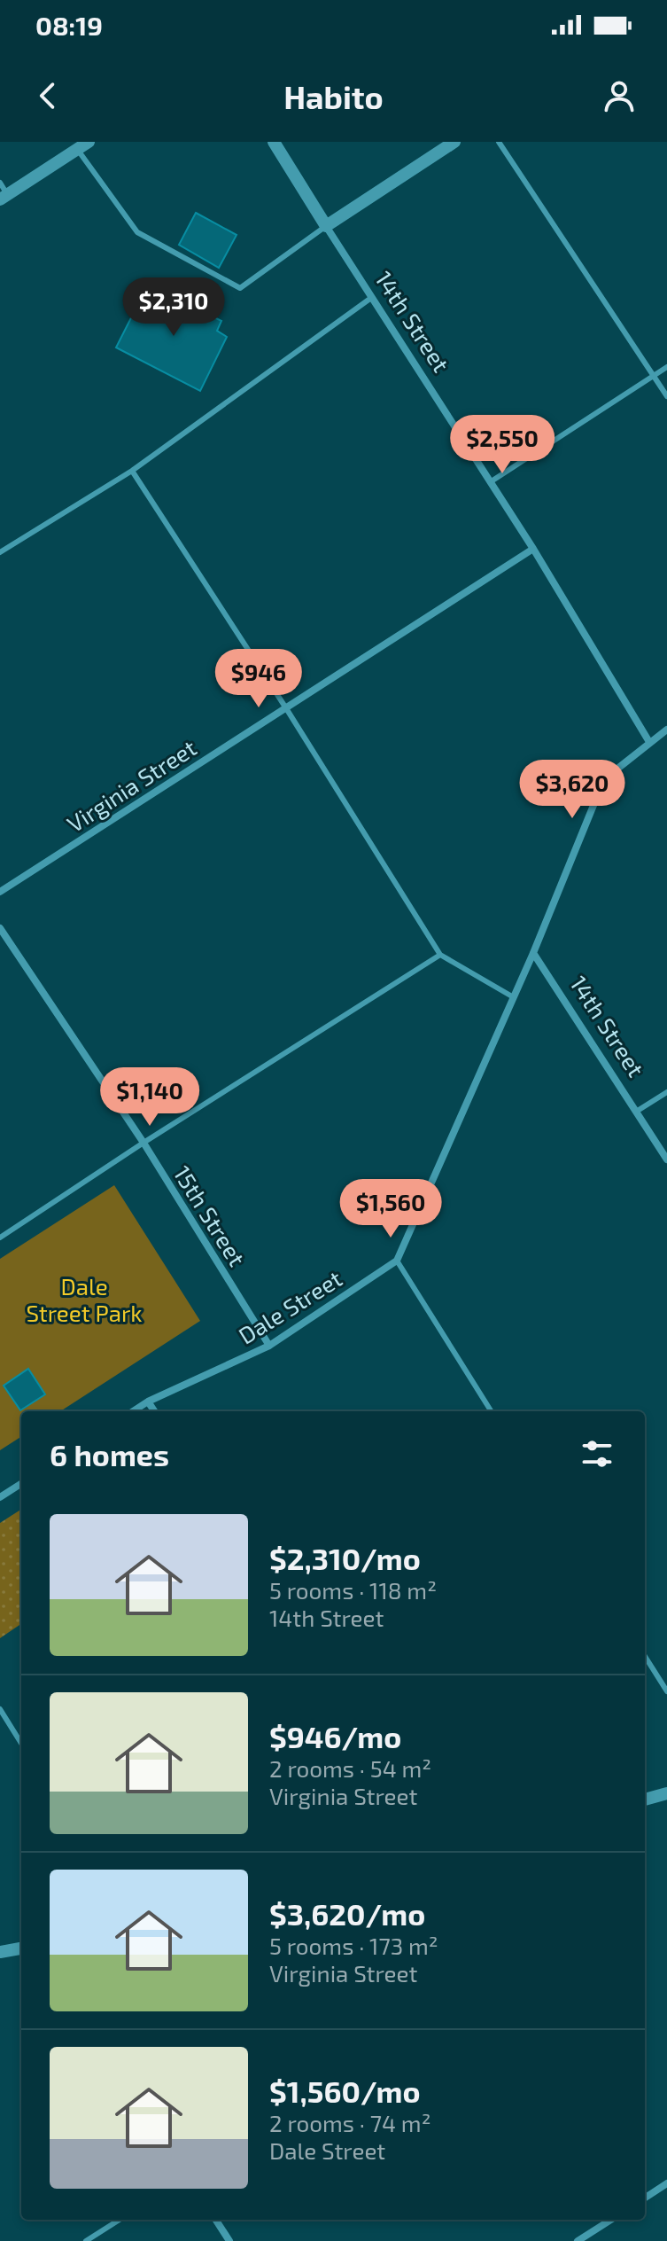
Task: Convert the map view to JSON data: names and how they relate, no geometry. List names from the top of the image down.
{
  "streets": {
    "street": [
      "14th Street",
      "Virginia Street",
      "15th Street",
      "Dale Street"
    ]
  },
  "crossings": [
    ["14th Street", "Virginia Street"],
    ["15th Street", "Dale Street"]
  ],
  "parks": ["Dale Street Park"],
  "page": {
    "status": "08:19",
    "header": "Habito",
    "price": [
      "$2,310",
      "$2,550",
      "$946",
      "$3,620",
      "$1,140",
      "$1,560"
    ],
    "heading": "6 homes",
    "list": [
      {
        "name": "$2,310/mo",
        "note": "5 rooms · 118 m² · 14th Street"
      },
      {
        "name": "$946/mo",
        "note": "2 rooms · 54 m² · Virginia Street"
      },
      {
        "name": "$3,620/mo",
        "note": "5 rooms · 173 m² · Virginia Street"
      },
      {
        "name": "$1,560/mo",
        "note": "2 rooms · 74 m² · Dale Street"
      }
    ]
  }
}
